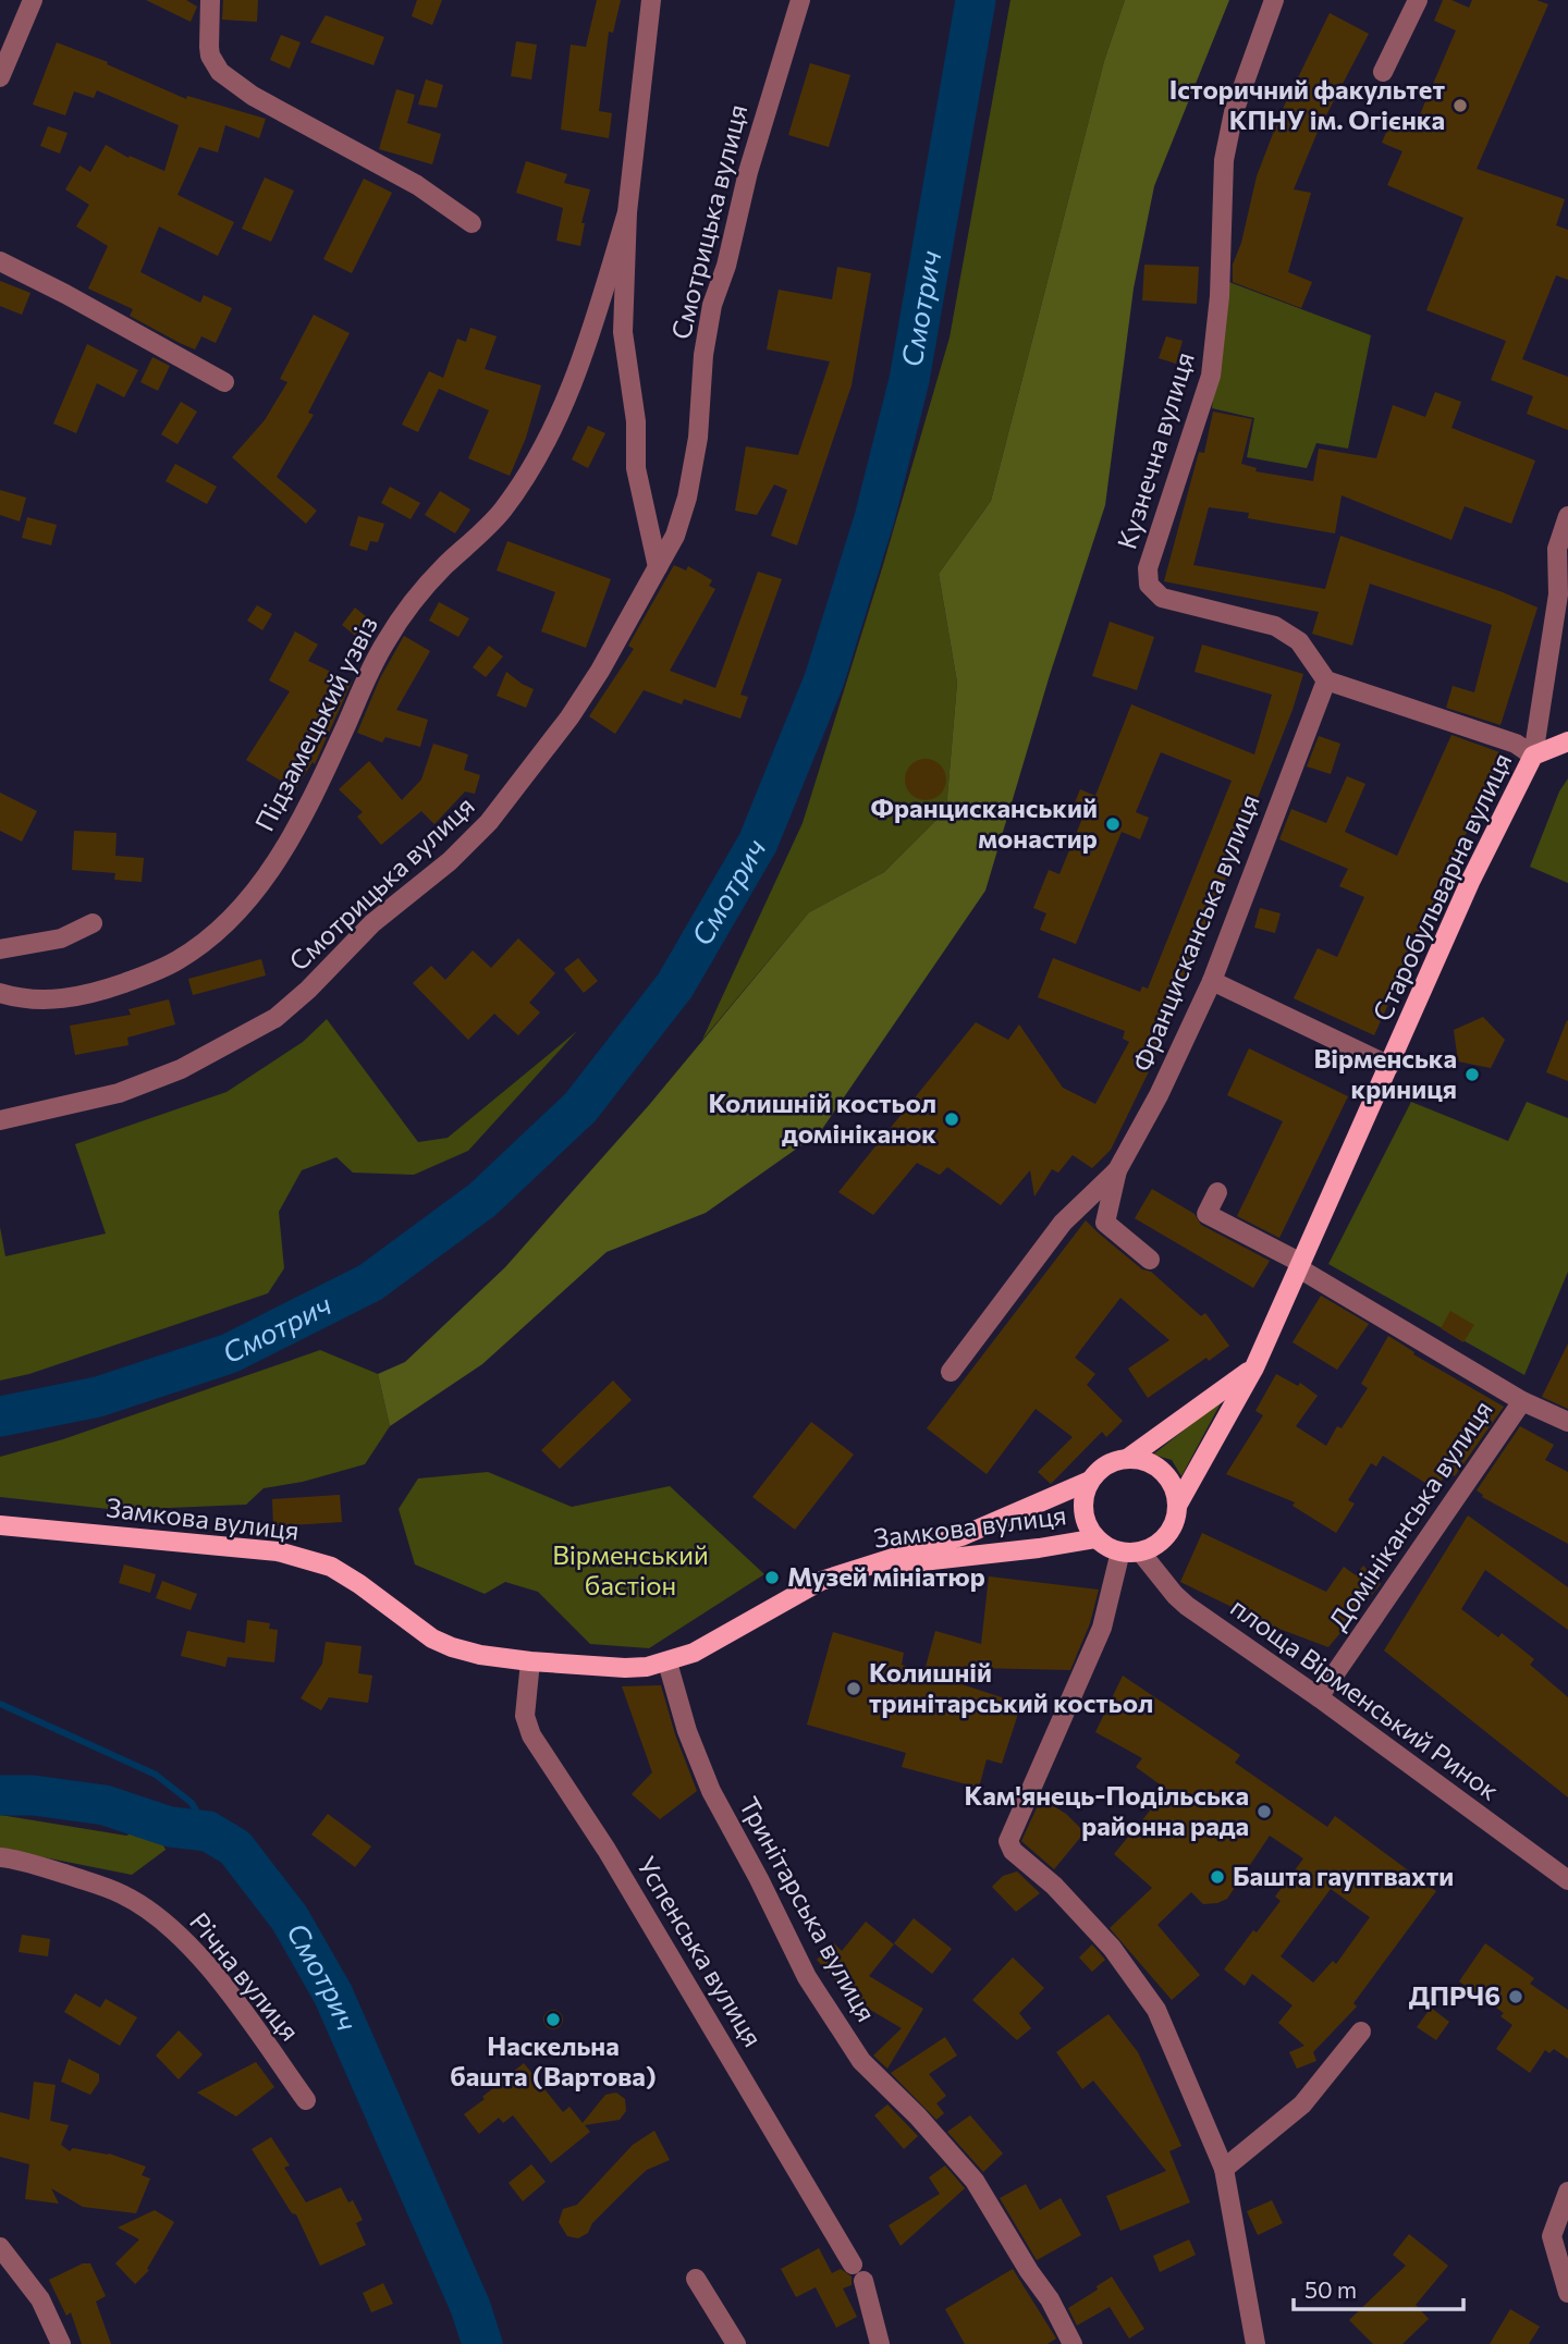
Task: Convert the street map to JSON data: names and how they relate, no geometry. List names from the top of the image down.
{
  "streets": {
    "main road": ["Старобульварна вулиця", "Замкова вулиця"],
    "street": [
      "Смотрицька вулиця",
      "Кузнечна вулиця",
      "Підзамецький узвіз",
      "Францисканська вулиця",
      "Домініканська вулиця",
      "площа Вірменський Ринок",
      "Тринітарська вулиця",
      "Успенська вулиця",
      "Річна вулиця"
    ]
  },
  "crossings": [
    ["Кузнечна вулиця", "Францисканська вулиця"],
    ["Старобульварна вулиця", "Замкова вулиця"],
    ["Старобульварна вулиця", "площа Вірменський Ринок"],
    ["Домініканська вулиця", "площа Вірменський Ринок"],
    ["Замкова вулиця", "площа Вірменський Ринок"],
    ["Замкова вулиця", "Тринітарська вулиця"],
    ["Замкова вулиця", "Успенська вулиця"]
  ],
  "water": ["Смотрич"],
  "parks": ["Вірменський бастіон"],
  "places": [
    "Історичний факультет КПНУ ім. Огієнка",
    "Францисканський монастир",
    "Вірменська криниця",
    "Колишній костьол домініканок",
    "Музей мініатюр",
    "Колишній тринітарський костьол",
    "Кам'янець-Подільська районна рада",
    "Башта гауптвахти",
    "ДПРЧ6",
    "Наскельна башта (Вартова)"
  ],
  "scale_bar": "50 m"
}
